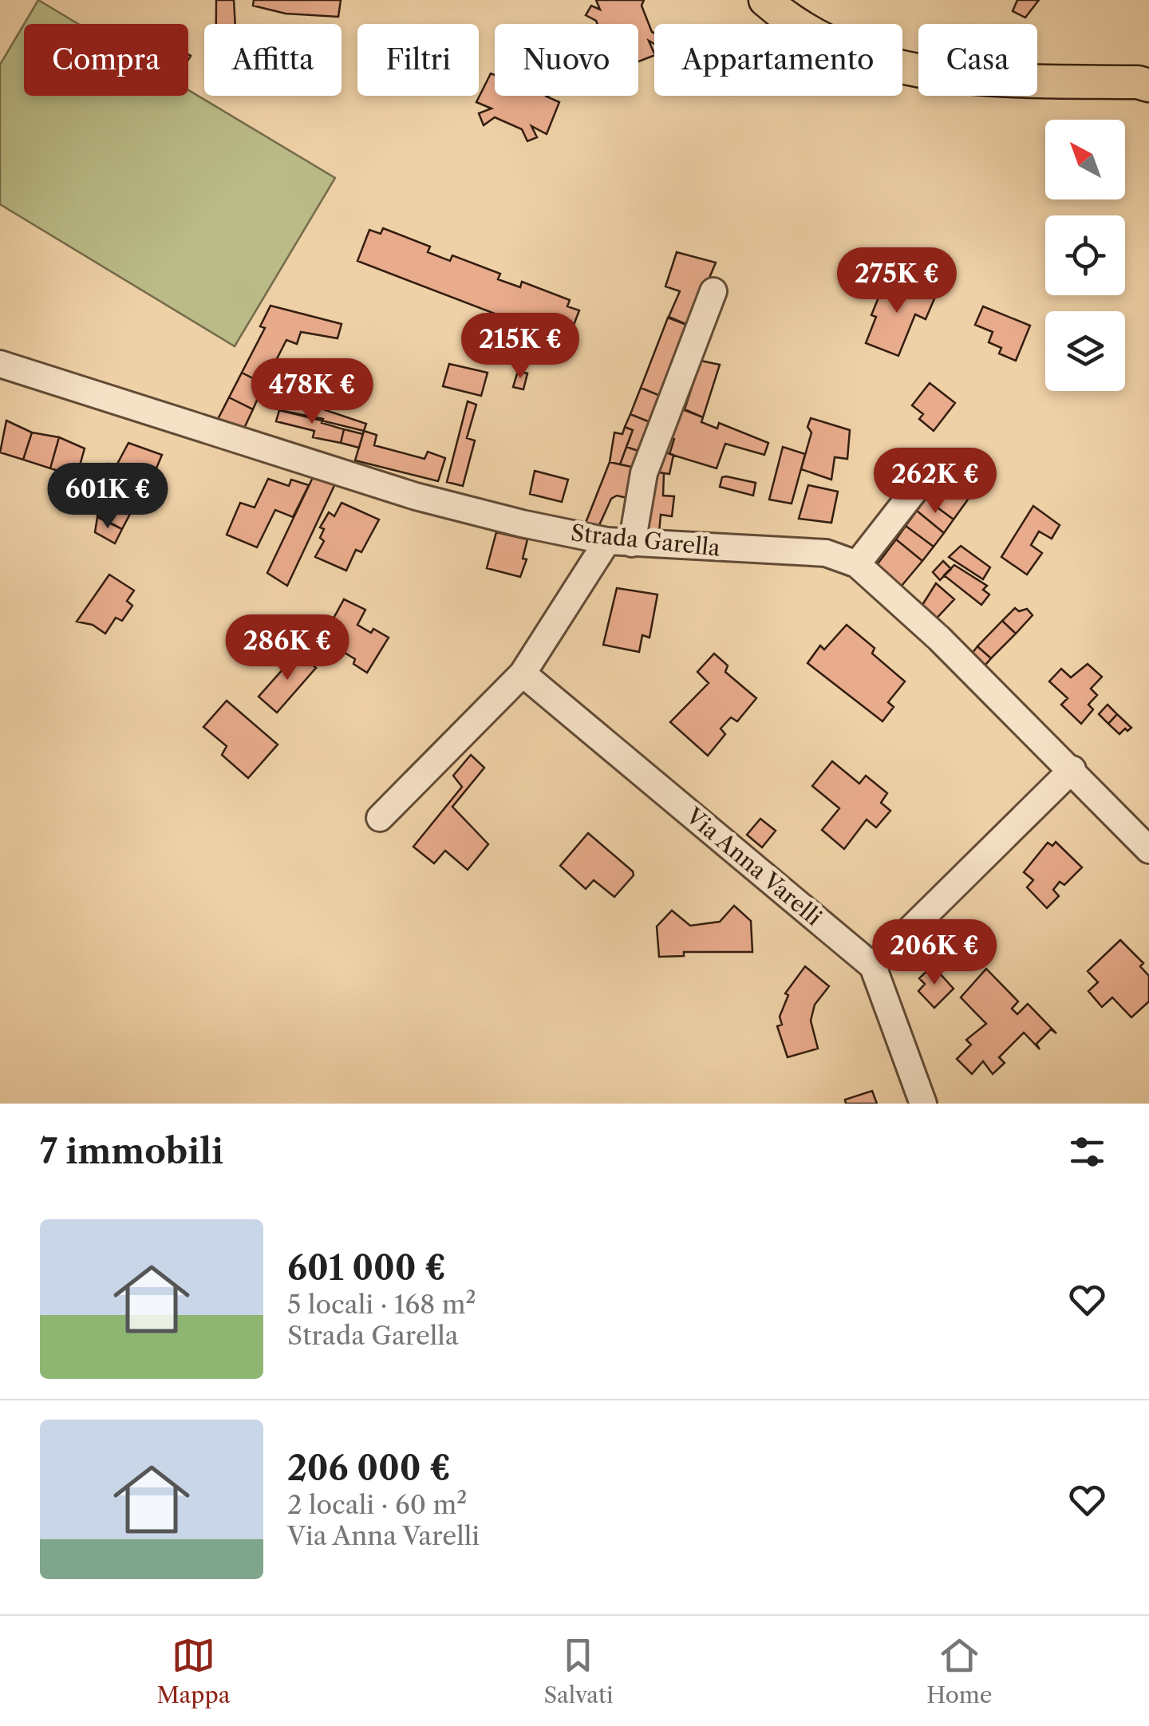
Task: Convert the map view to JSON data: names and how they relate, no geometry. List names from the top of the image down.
{
  "streets": {
    "street": ["Strada Garella", "Via Anna Varelli"]
  },
  "north": "top left",
  "page": {
    "chip": [
      "Compra",
      "Affitta",
      "Filtri",
      "Nuovo",
      "Appartamento",
      "Casa"
    ],
    "price": [
      "275K €",
      "215K €",
      "478K €",
      "262K €",
      "601K €",
      "286K €",
      "206K €"
    ],
    "heading": "7 immobili",
    "list": [
      {
        "name": "601 000 €",
        "note": "5 locali · 168 m² · Strada Garella"
      },
      {
        "name": "206 000 €",
        "note": "2 locali · 60 m² · Via Anna Varelli"
      }
    ],
    "tabs": ["Mappa", "Salvati", "Home"]
  }
}
